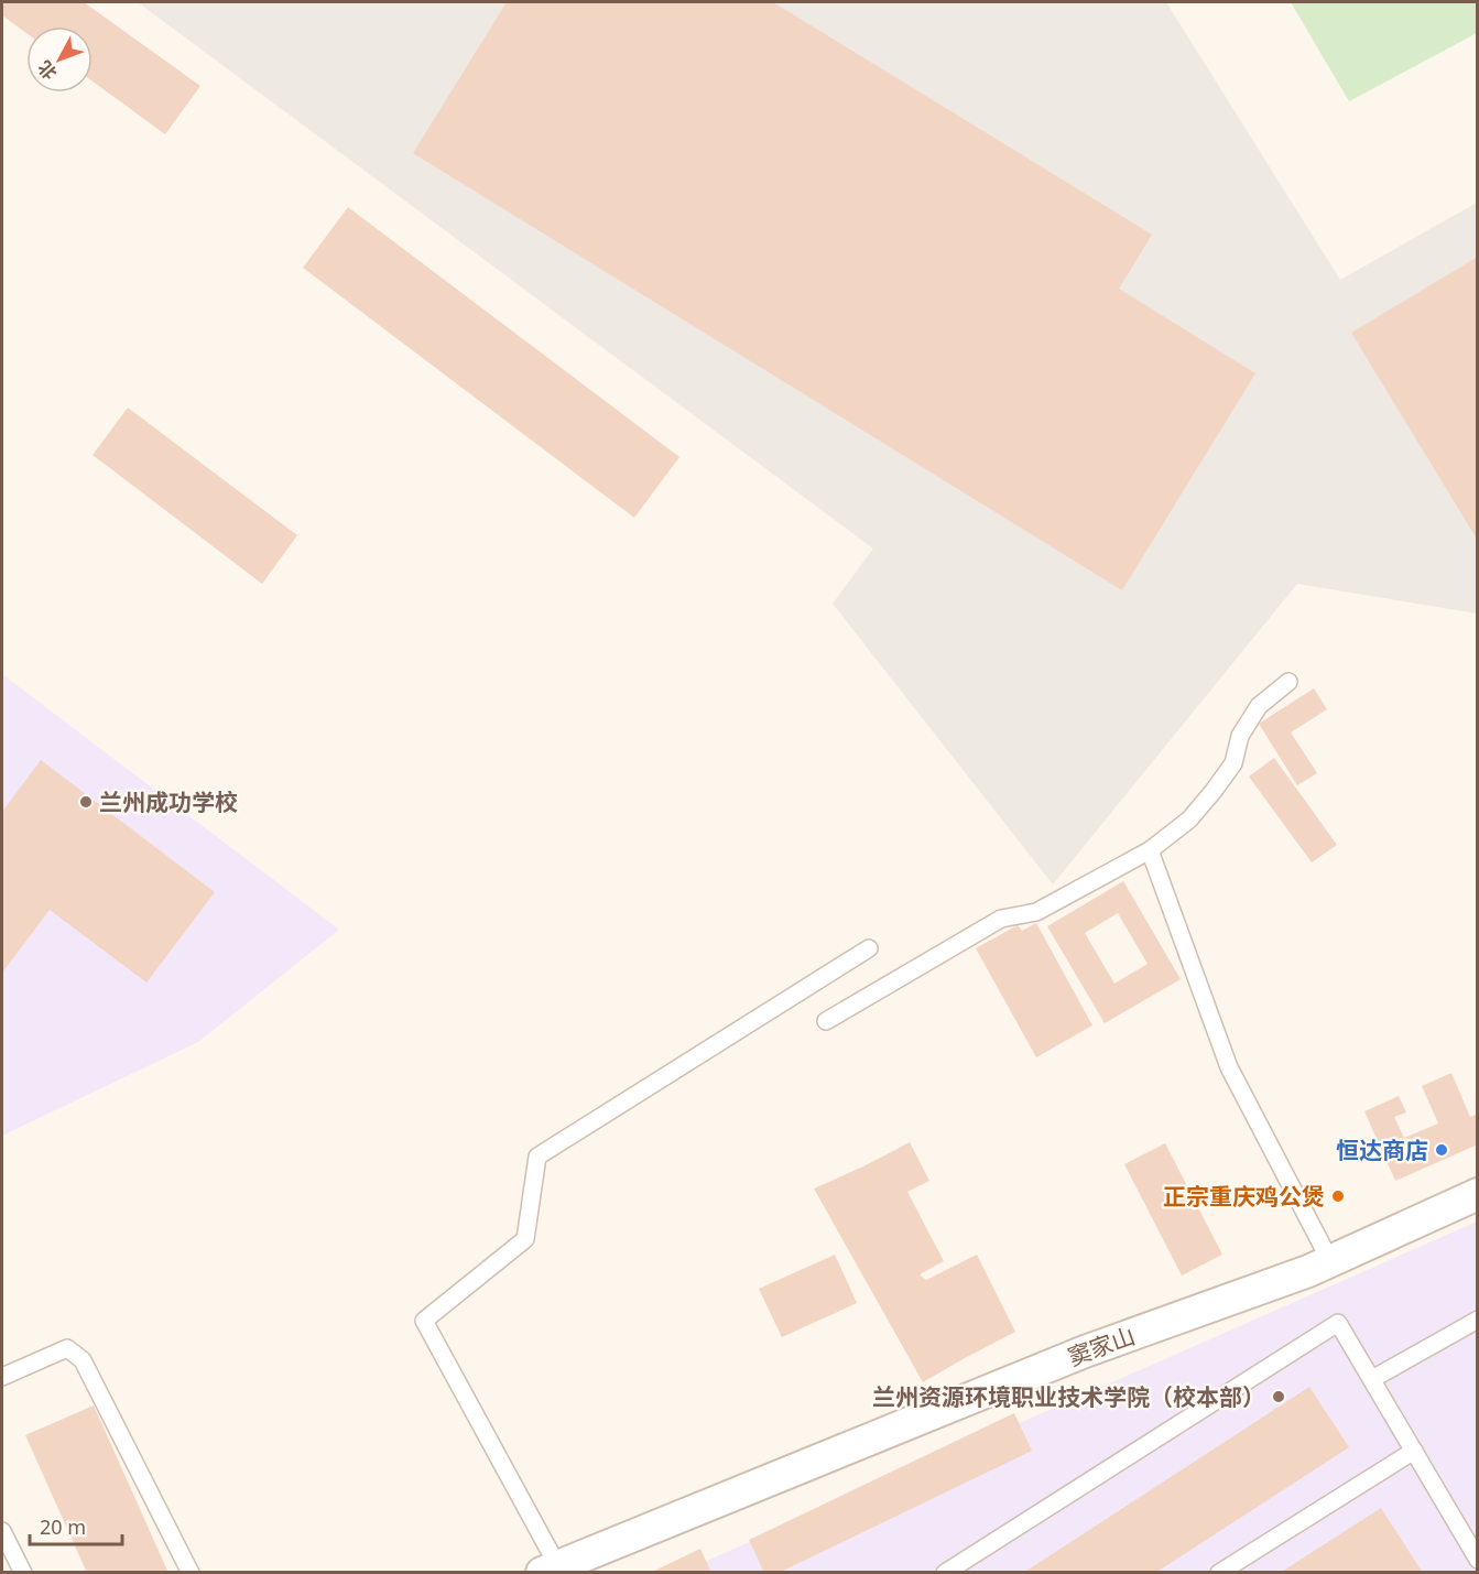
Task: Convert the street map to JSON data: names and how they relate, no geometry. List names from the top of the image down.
{
  "streets": {
    "street": ["窦家山"]
  },
  "places": [
    "兰州成功学校",
    "恒达商店",
    "正宗重庆鸡公煲",
    "兰州资源环境职业技术学院（校本部）"
  ],
  "scale_bar": "20 m",
  "north": "bottom left"
}
